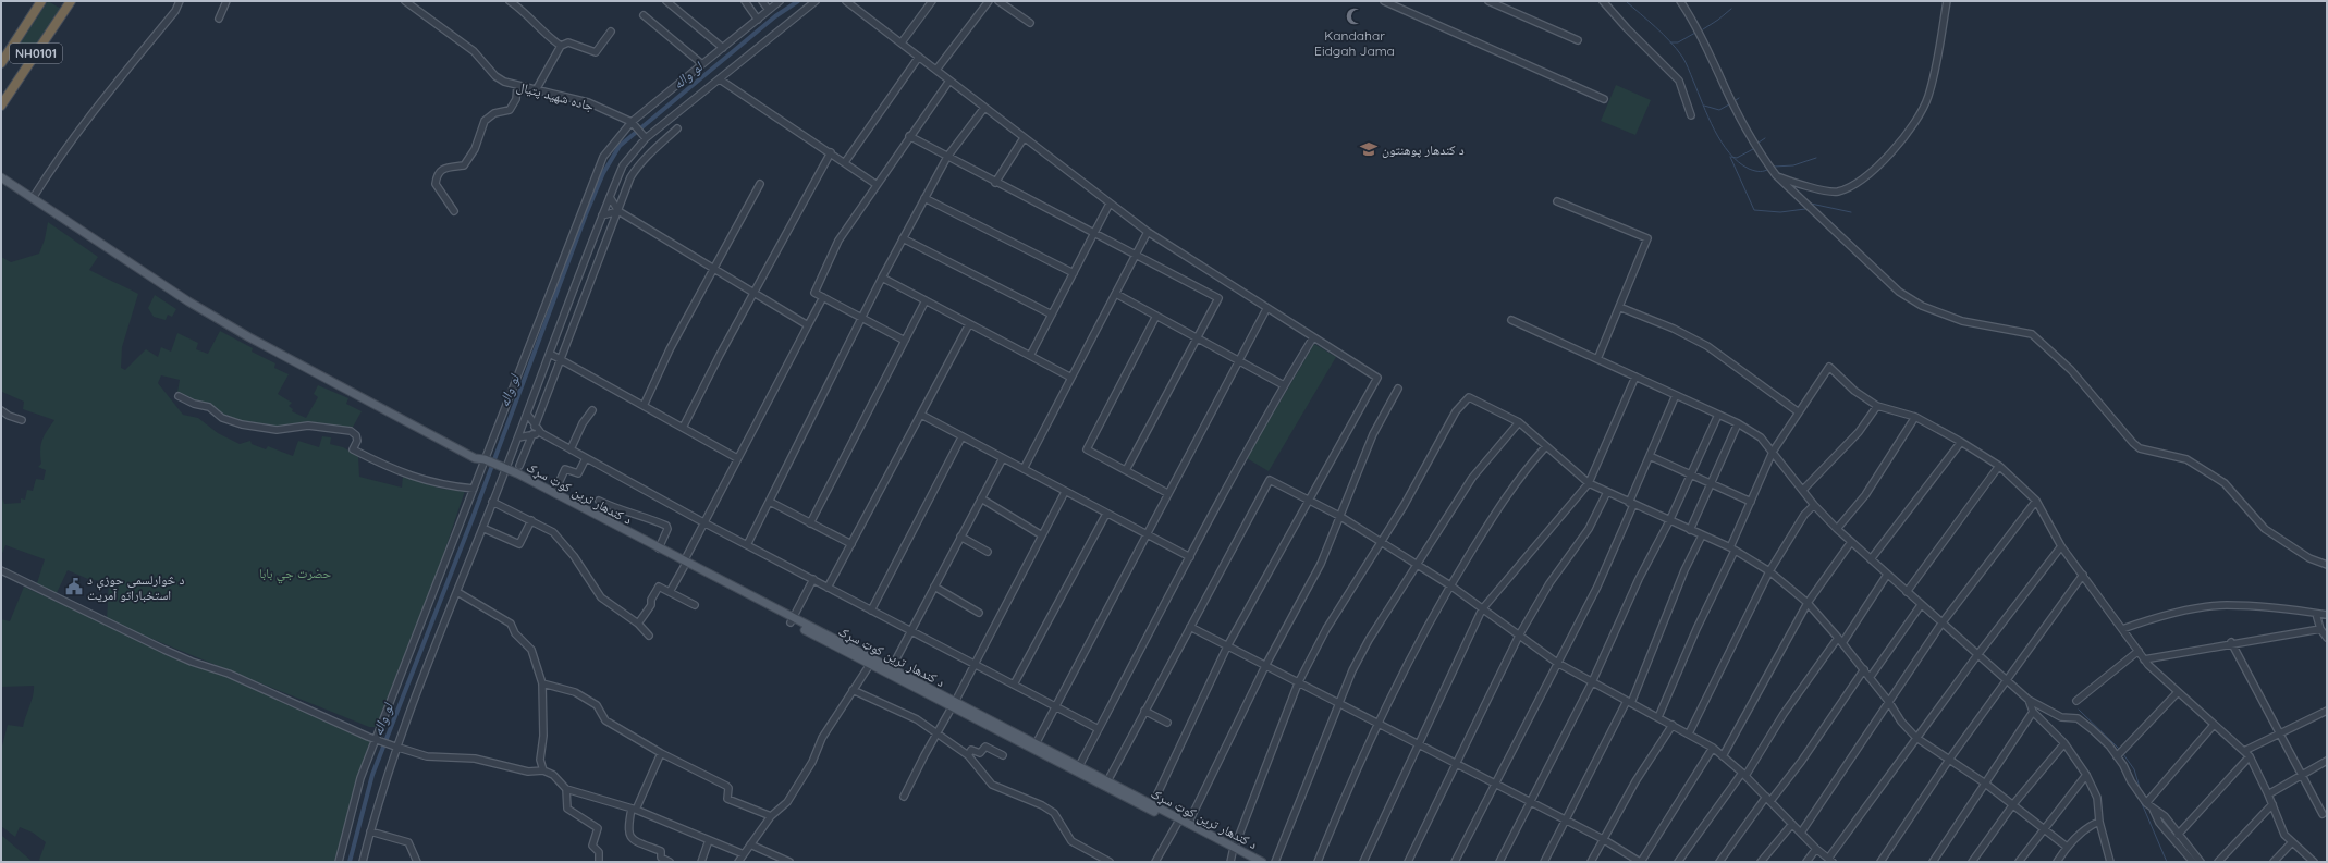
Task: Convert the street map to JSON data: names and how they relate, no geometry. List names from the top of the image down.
{
  "streets": {
    "highway": ["NH0101"],
    "main road": ["د کندهار ترين کوټ سړک"],
    "street": ["جاده شهید پتیال"]
  },
  "water": ["لو واله"],
  "parks": ["حضرت جي بابا"],
  "places": {
    "mosque": ["Kandahar Eidgah Jama"],
    "school or university": ["د کندهار پوهنتون"],
    "public building": ["د څوارلسمی حوزې د استخباراتو آمريت"]
  }
}
